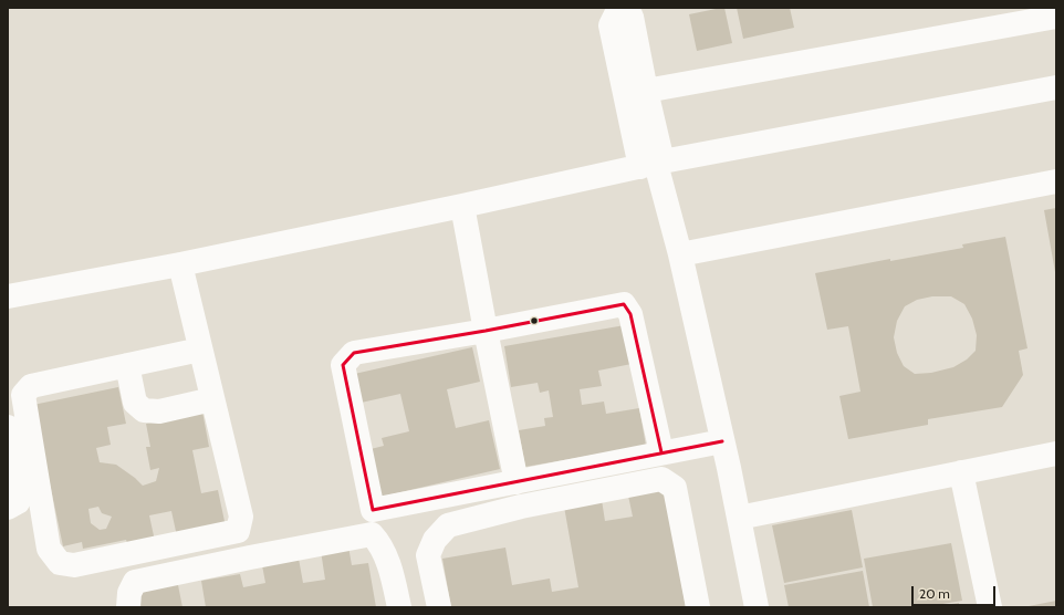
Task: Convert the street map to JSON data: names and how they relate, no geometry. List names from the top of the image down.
{
  "scale_bar": "20 m"
}
